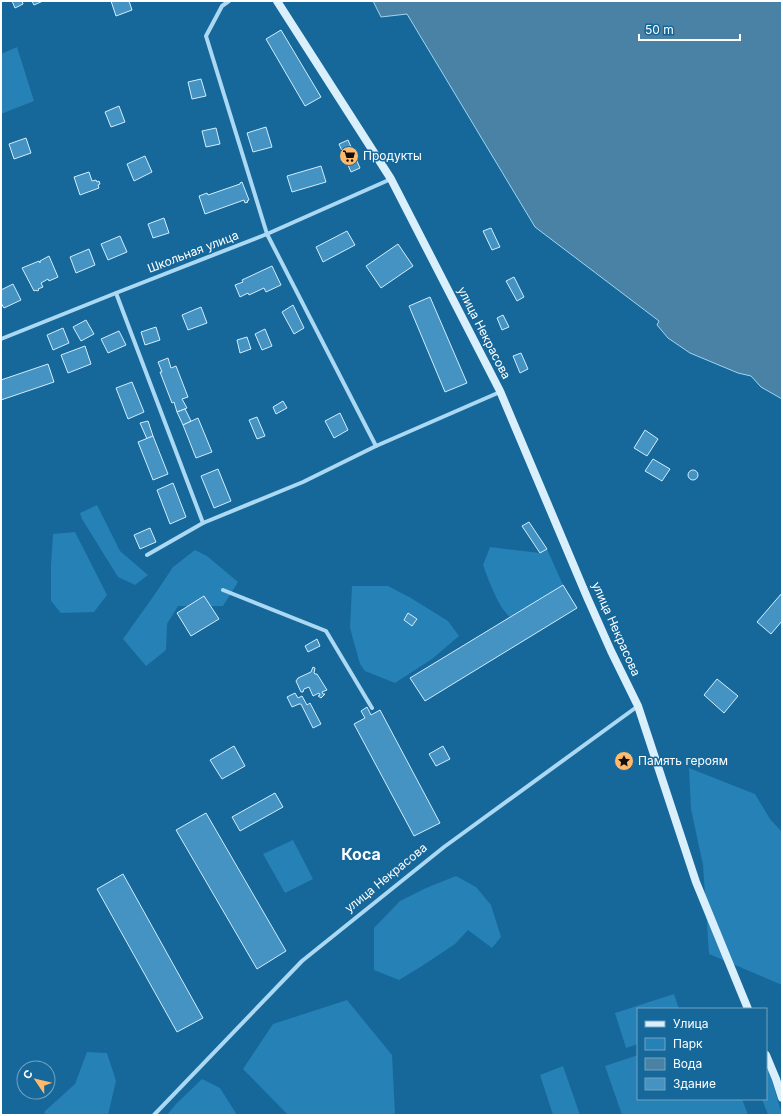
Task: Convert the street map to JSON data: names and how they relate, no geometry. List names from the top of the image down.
{
  "streets": {
    "street": ["Школьная улица", "улица Некрасова"]
  },
  "crossings": [
    ["Школьная улица", "улица Некрасова"]
  ],
  "districts": ["Коса"],
  "places": {
    "supermarket": ["Продукты"],
    "place": ["Память героям"]
  },
  "legend": [
    "Улица",
    "Парк",
    "Вода",
    "Здание"
  ],
  "scale_bar": "50 m",
  "north": "top left"
}
